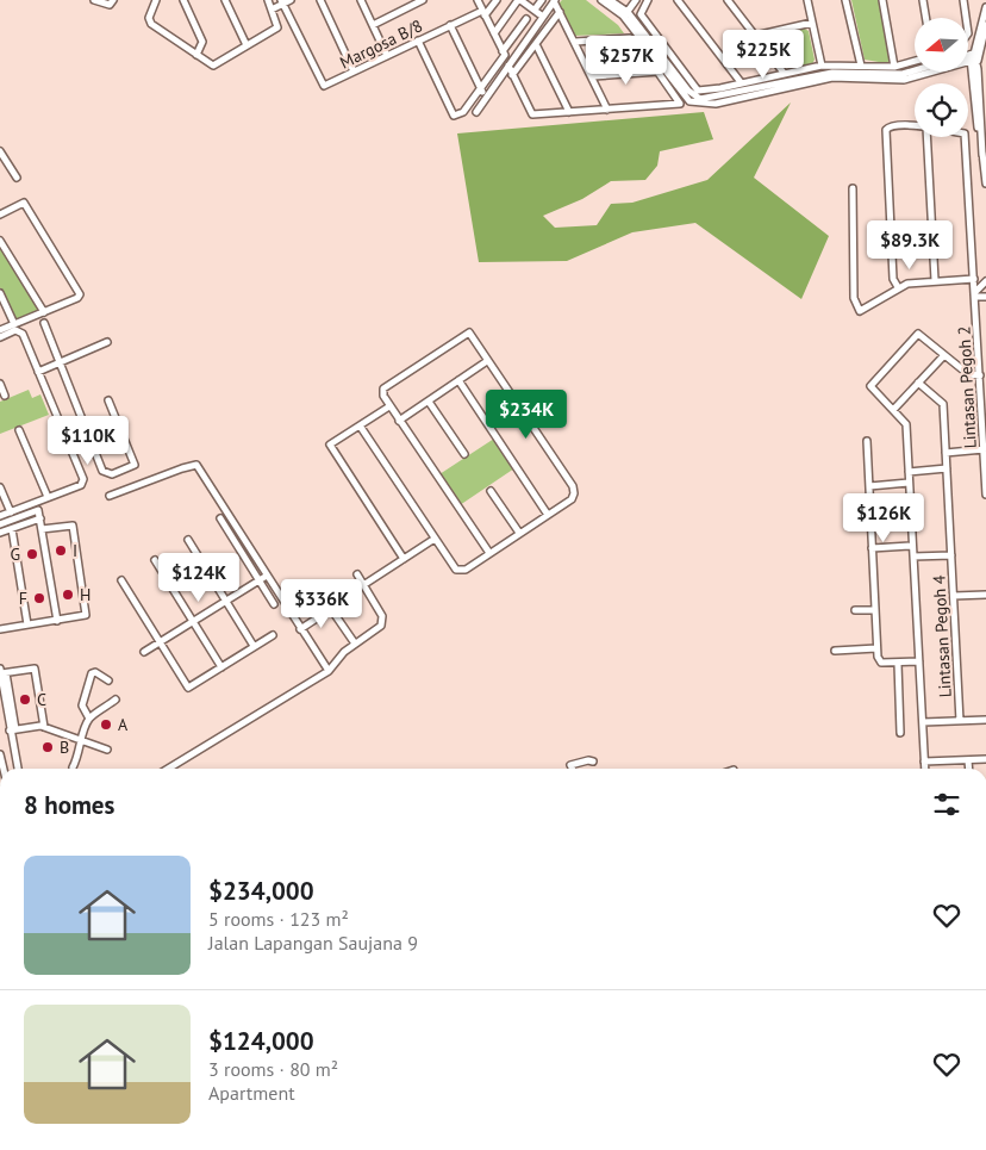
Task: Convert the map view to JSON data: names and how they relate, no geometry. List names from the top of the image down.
{
  "streets": {
    "street": ["Margosa B/8", "Lintasan Pegoh 2", "Lintasan Pegoh 4"]
  },
  "places": [
    "I",
    "G",
    "H",
    "F",
    "C",
    "A",
    "B"
  ],
  "north": "left",
  "page": {
    "price": [
      "$225K",
      "$257K",
      "$89.3K",
      "$234K",
      "$110K",
      "$126K",
      "$124K",
      "$336K"
    ],
    "heading": "8 homes",
    "list": [
      {
        "name": "$234,000",
        "note": "5 rooms · 123 m² · Jalan Lapangan Saujana 9"
      },
      {
        "name": "$124,000",
        "note": "3 rooms · 80 m² · Apartment"
      }
    ]
  }
}
